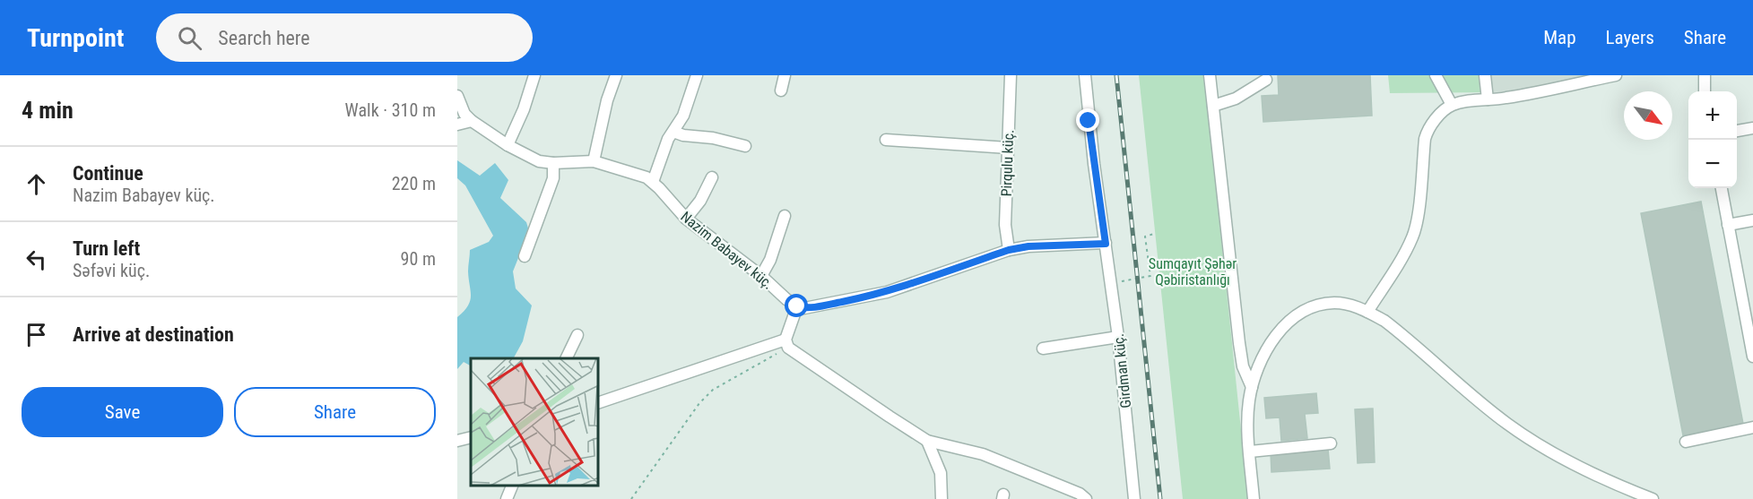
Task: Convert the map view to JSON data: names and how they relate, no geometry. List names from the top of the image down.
{
  "streets": {
    "street": ["Pirqulu küç.", "Nazim Babayev küç.", "Girdman küç."]
  },
  "parks": ["Sumqayıt Şəhər Qəbiristanlığı"],
  "north": "bottom right",
  "page": {
    "header": "Turnpoint",
    "search": "Search here",
    "nav": ["Map", "Layers", "Share"],
    "heading": ["4 min", "Walk · 310 m"],
    "map_buttons": ["+", "−"],
    "list": [
      ["Continue", "Nazim Babayev küç.", "220 m"],
      ["Turn left", "Səfəvi küç.", "90 m"],
      "Arrive at destination"
    ],
    "buttons": ["Save", "Share"]
  }
}
